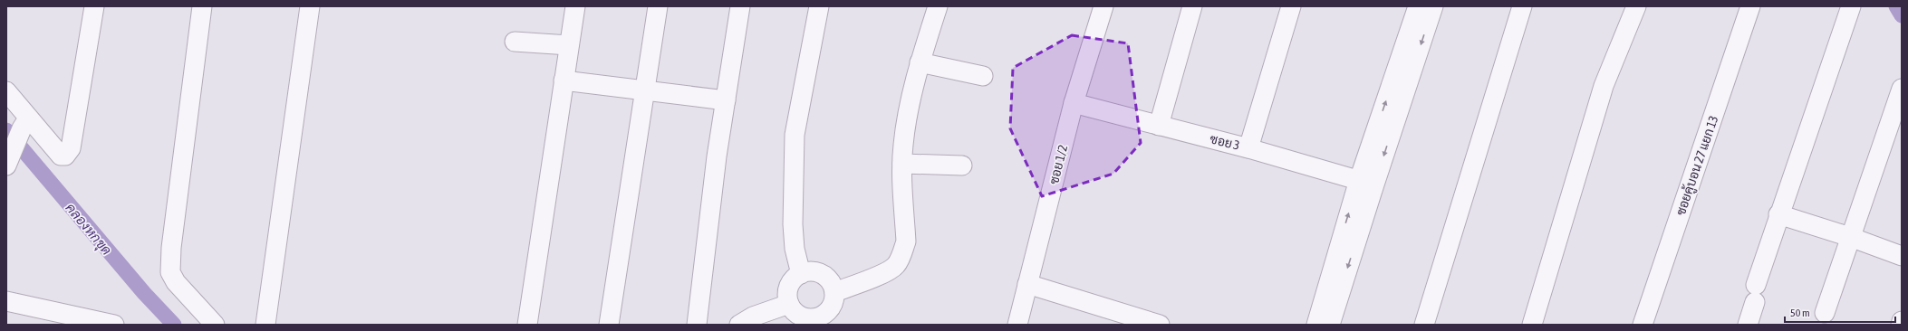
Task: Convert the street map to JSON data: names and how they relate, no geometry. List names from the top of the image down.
{
  "streets": {
    "street": ["ซอย 3", "ซอย 1/2", "ซอยคู้บอน 27 แยก 13"]
  },
  "crossings": [
    ["ซอย 3", "ซอย 1/2"]
  ],
  "water": ["คลองหกขุด"],
  "scale_bar": "50 m"
}
